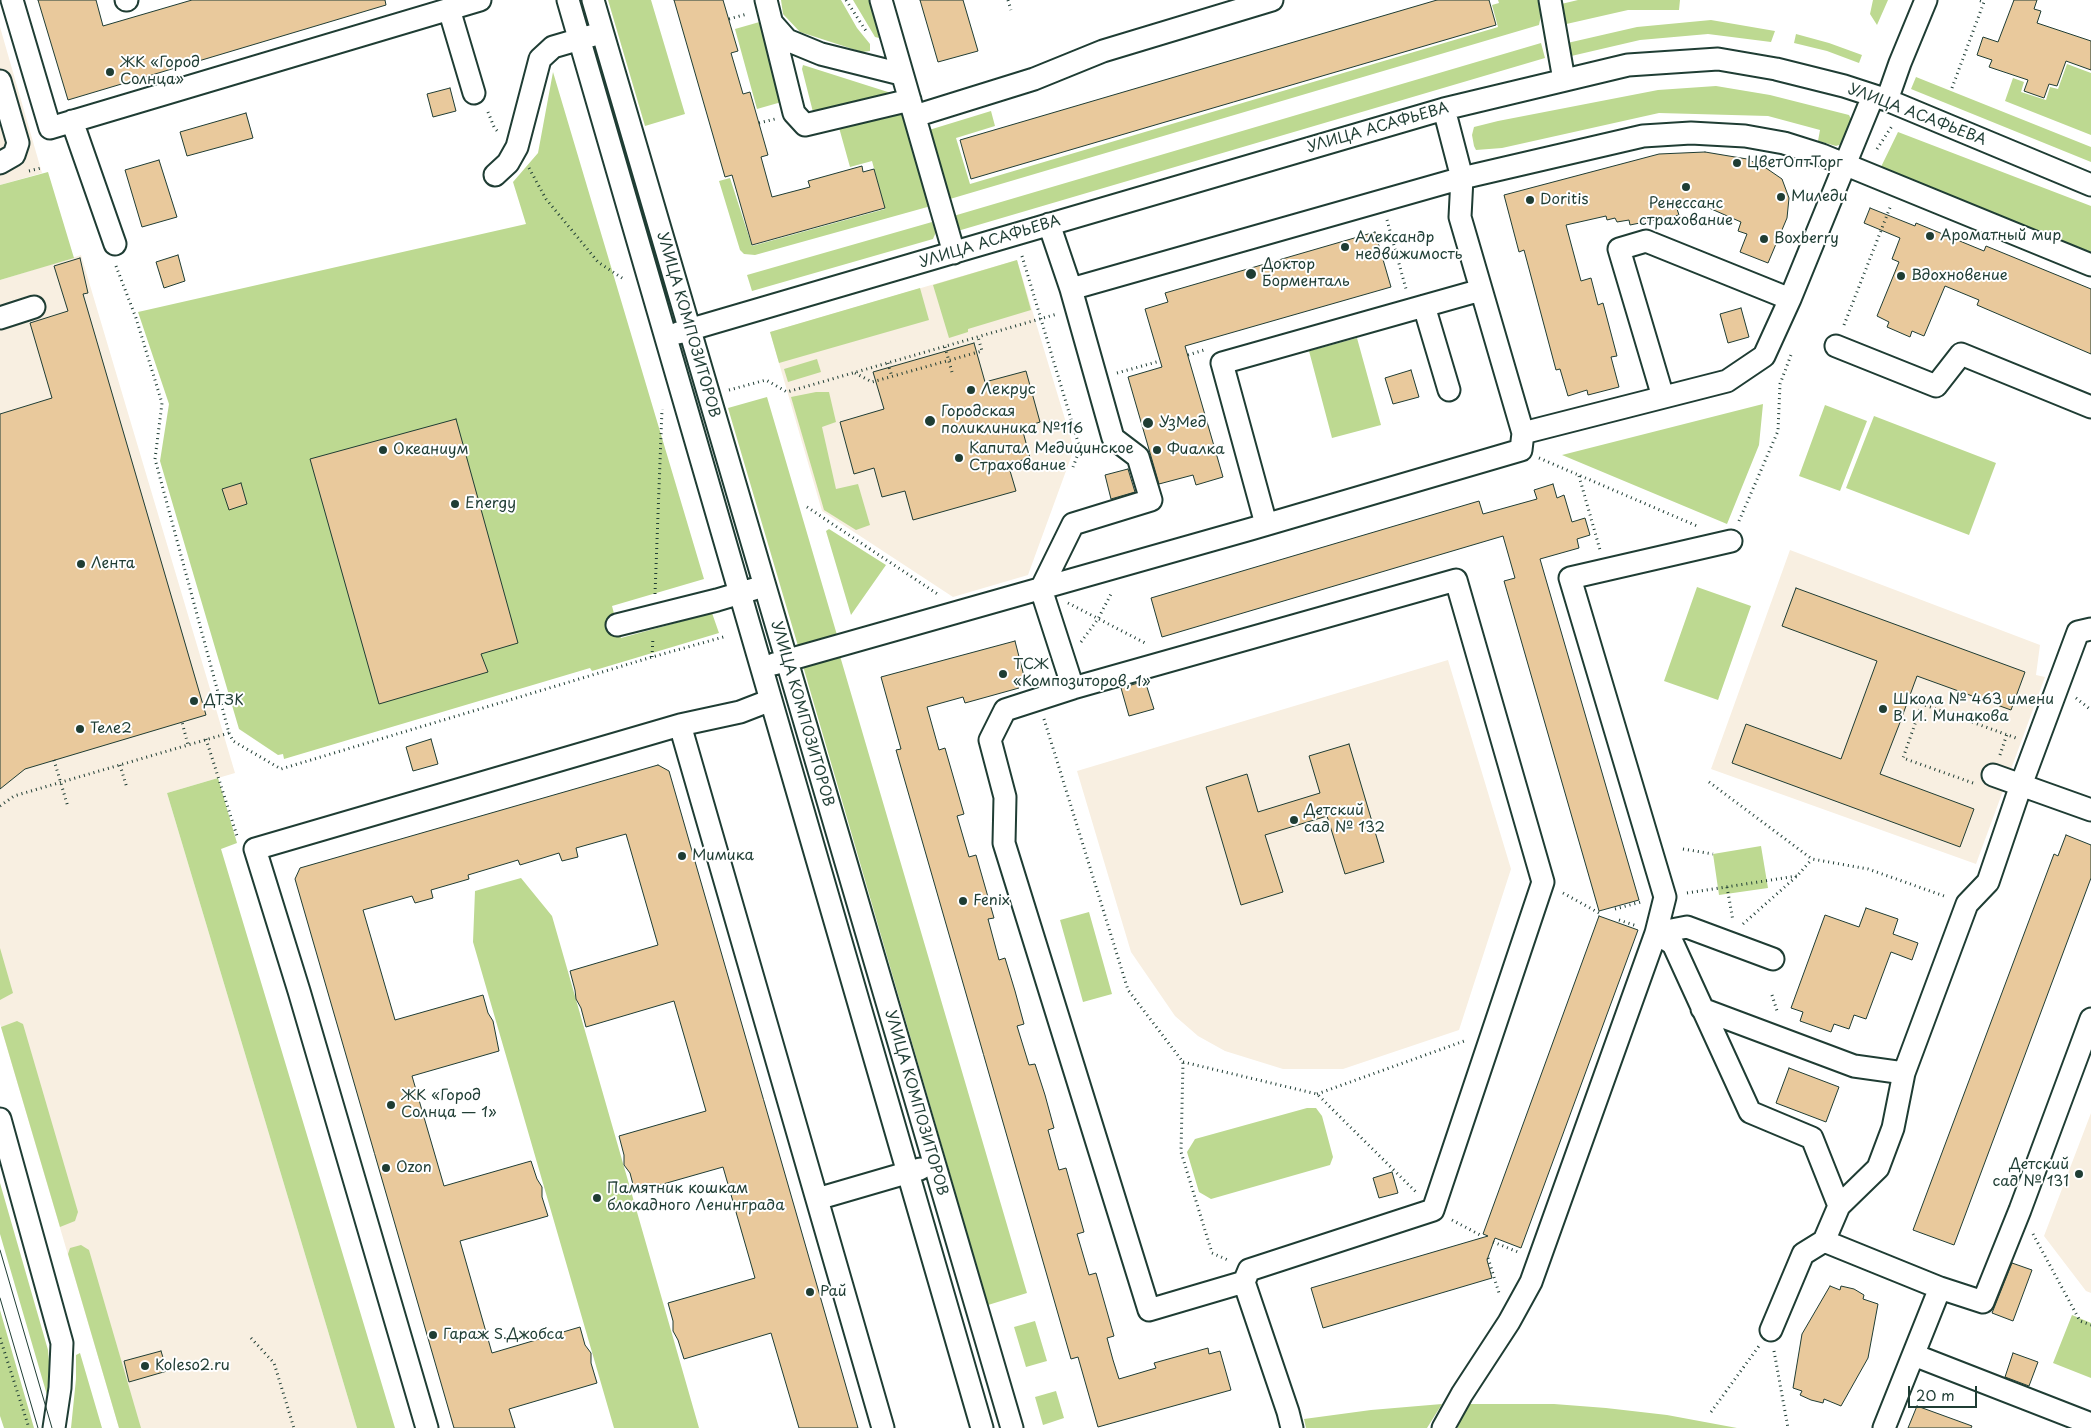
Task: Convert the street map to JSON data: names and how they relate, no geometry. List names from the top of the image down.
{
  "streets": {
    "street": ["УЛИЦА АСАФЬЕВА", "УЛИЦА КОМПОЗИТОРОВ"]
  },
  "crossings": [
    ["УЛИЦА АСАФЬЕВА", "УЛИЦА КОМПОЗИТОРОВ"]
  ],
  "places": [
    "ЖК «Город Солнца»",
    "ЦветОптТорг",
    "Ренессанс страхование",
    "Миледи",
    "Doritis",
    "Ароматный мир",
    "Boxberry",
    "Александр недвижимость",
    "Доктор Борменталь",
    "Вдохновение",
    "Лекрус",
    "Городская поликлиника №116",
    "УзМед",
    "Океаниум",
    "Фиалка",
    "Капитал Медицинское Страхование",
    "Energy",
    "Лента",
    "ТСЖ «Композиторов, 1»",
    "ДТЗК",
    "Школа № 463 имени В. И. Минакова",
    "Теле2",
    "Детский сад № 132",
    "Мимика",
    "Fenix",
    "ЖК «Город Солнца — 1»",
    "Ozon",
    "Детский сад № 131",
    "Памятник кошкам блокадного Ленинграда",
    "Рай",
    "Гараж S.Джобса",
    "Koleso2.ru"
  ],
  "scale_bar": "20 m"
}
